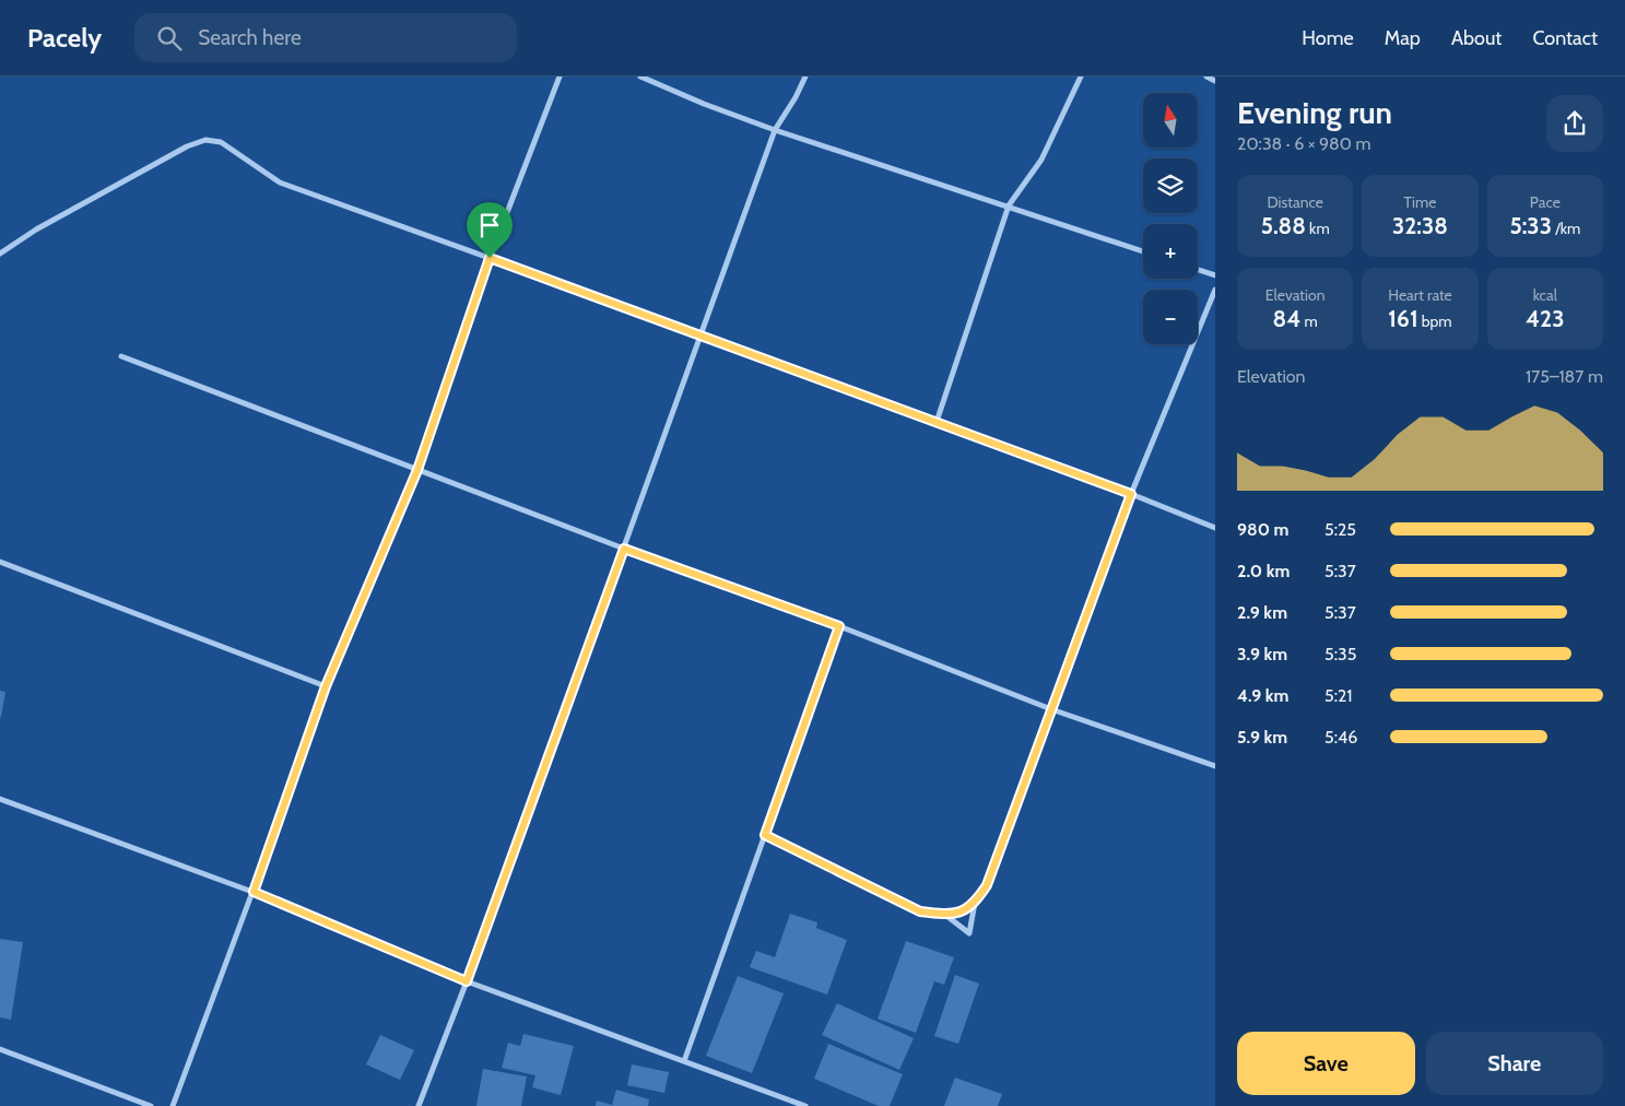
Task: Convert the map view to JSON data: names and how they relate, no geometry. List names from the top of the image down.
{
  "north": "top",
  "page": {
    "header": "Pacely",
    "search": "Search here",
    "nav": [
      "Home",
      "Map",
      "About",
      "Contact"
    ],
    "heading": ["Evening run", "20:38 · 6 × 980 m"],
    "map_buttons": ["+", "−"],
    "stats": [
      ["Distance", "5.88 km"],
      ["Time", "32:38"],
      ["Pace", "5:33 /km"],
      ["Elevation", "84 m"],
      ["Heart rate", "161 bpm"],
      ["kcal", "423"]
    ],
    "chart": ["Elevation", "175–187 m"],
    "list": [
      {
        "name": "980 m",
        "note": "5:25"
      },
      {
        "name": "2.0 km",
        "note": "5:37"
      },
      {
        "name": "2.9 km",
        "note": "5:37"
      },
      {
        "name": "3.9 km",
        "note": "5:35"
      },
      {
        "name": "4.9 km",
        "note": "5:21"
      },
      {
        "name": "5.9 km",
        "note": "5:46"
      }
    ],
    "buttons": ["Save", "Share"]
  }
}
